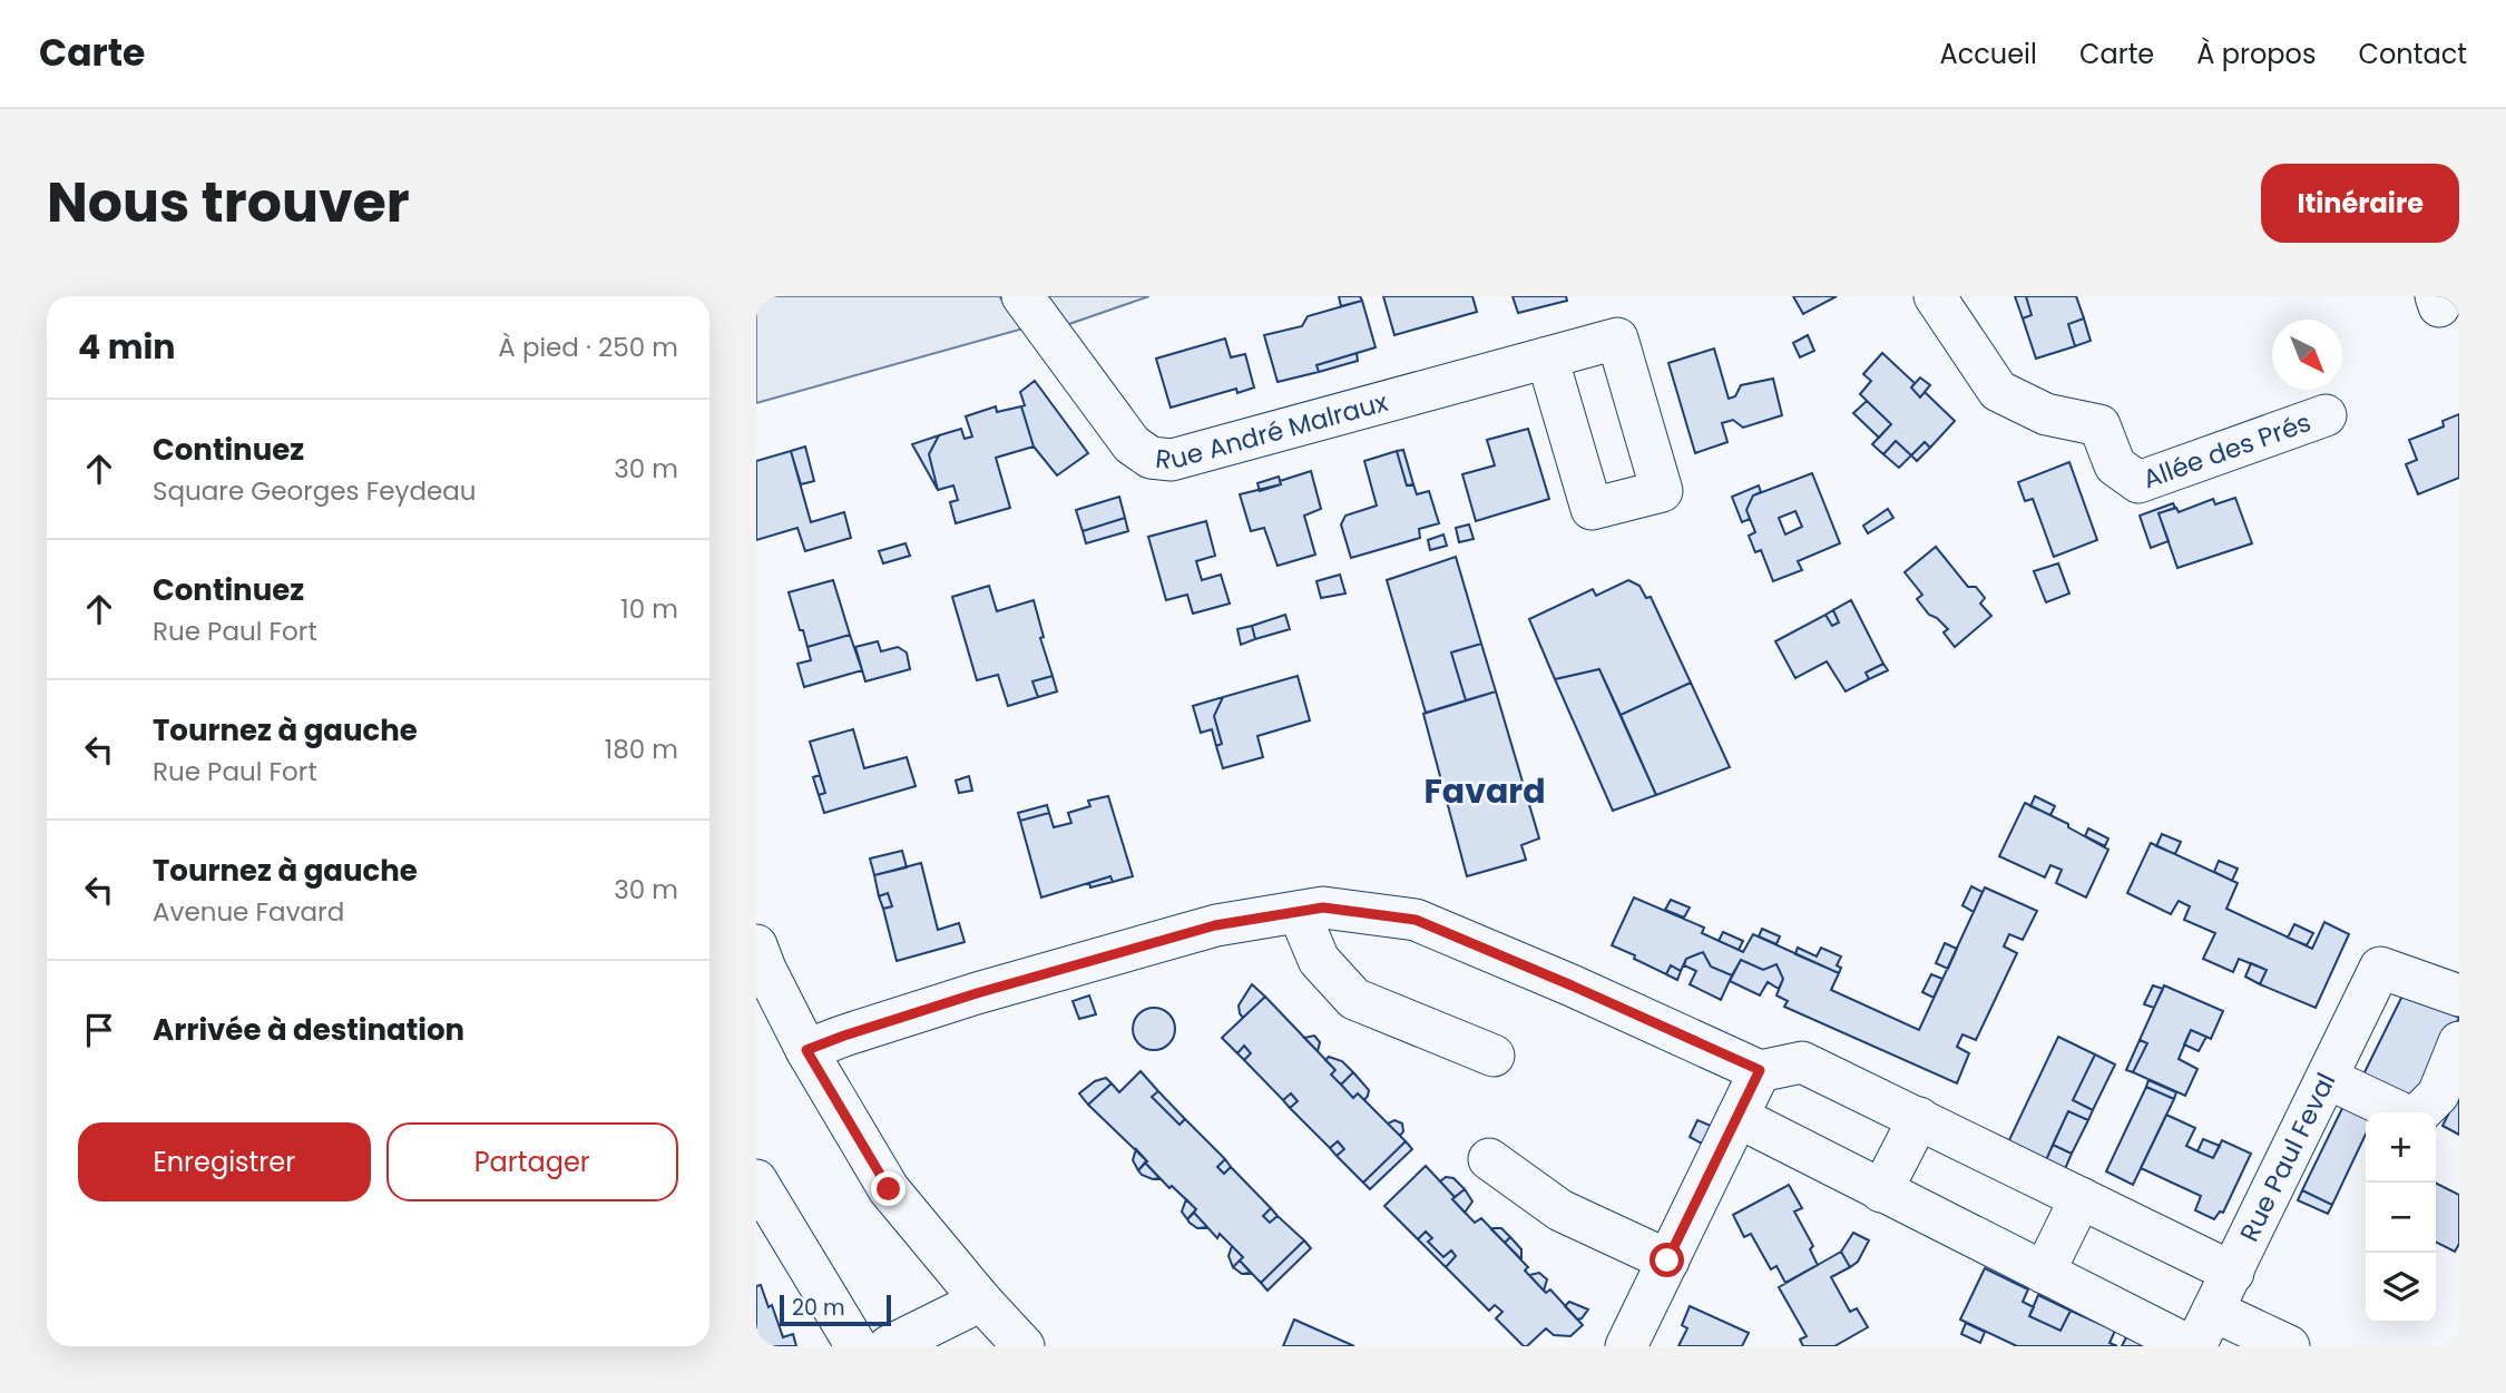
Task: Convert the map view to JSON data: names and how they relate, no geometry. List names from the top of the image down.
{
  "streets": {
    "street": ["Rue André Malraux", "Allée des Prés", "Rue Paul Feval"]
  },
  "districts": ["Favard"],
  "scale_bar": "20 m",
  "north": "bottom right",
  "page": {
    "header": "Carte",
    "nav": [
      "Accueil",
      "Carte",
      "À propos",
      "Contact"
    ],
    "title": "Nous trouver",
    "buttons": [
      "Itinéraire",
      ["Enregistrer", "Partager"]
    ],
    "heading": ["4 min", "À pied · 250 m"],
    "list": [
      ["Continuez", "Square Georges Feydeau", "30 m"],
      ["Continuez", "Rue Paul Fort", "10 m"],
      ["Tournez à gauche", "Rue Paul Fort", "180 m"],
      ["Tournez à gauche", "Avenue Favard", "30 m"],
      "Arrivée à destination"
    ],
    "map_buttons": ["+", "−"],
    "scale": "20 m"
  }
}
